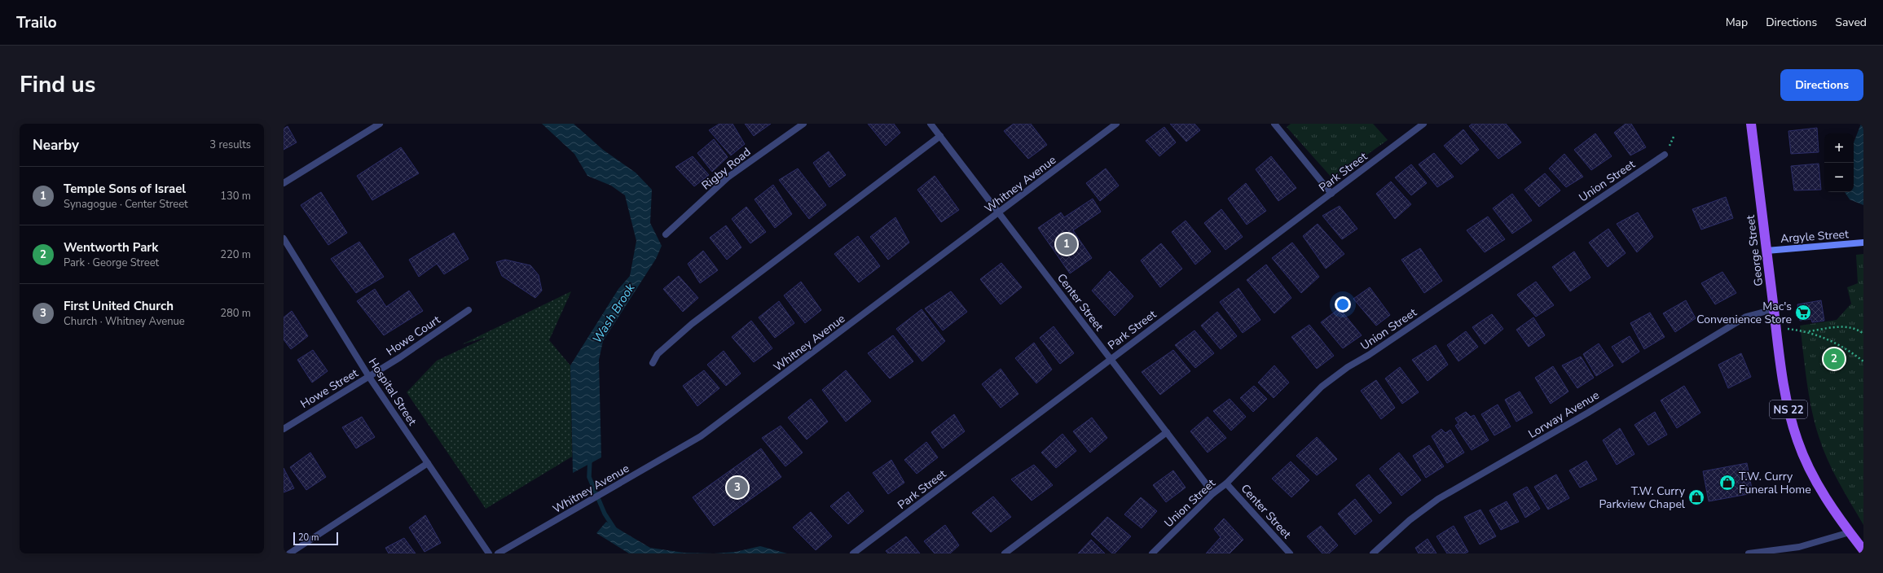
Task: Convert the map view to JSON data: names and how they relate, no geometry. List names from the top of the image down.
{
  "streets": {
    "main road": ["George Street", "NS 22"],
    "street": [
      "Rigby Road",
      "Park Street",
      "Union Street",
      "Whitney Avenue",
      "Argyle Street",
      "Center Street",
      "Howe Court",
      "Howe Street",
      "Hospital Street",
      "Lorway Avenue"
    ]
  },
  "crossings": [
    ["Park Street", "Center Street"],
    ["Union Street", "Center Street"],
    ["Whitney Avenue", "Center Street"],
    ["Argyle Street", "George Street"],
    ["George Street", "Lorway Avenue"],
    ["Howe Court", "Howe Street"],
    ["Howe Court", "Hospital Street"],
    ["Howe Street", "Hospital Street"]
  ],
  "water": ["Wash Brook"],
  "places": {
    "supermarket": ["Mac's Convenience Store"],
    "shop": ["T.W. Curry Funeral Home", "T.W. Curry Parkview Chapel"]
  },
  "scale_bar": "20 m",
  "page": {
    "header": "Trailo",
    "nav": ["Map", "Directions", "Saved"],
    "title": "Find us",
    "buttons": "Directions",
    "heading": ["Nearby", "3 results"],
    "map_buttons": ["+", "−"],
    "list": [
      {
        "mark": "1",
        "name": "Temple Sons of Israel",
        "note": "Synagogue · Center Street",
        "value": "130 m"
      },
      {
        "mark": "2",
        "name": "Wentworth Park",
        "note": "Park · George Street",
        "value": "220 m"
      },
      {
        "mark": "3",
        "name": "First United Church",
        "note": "Church · Whitney Avenue",
        "value": "280 m"
      }
    ],
    "pins": ["1", "2", "3"],
    "scale": "20 m"
  }
}
